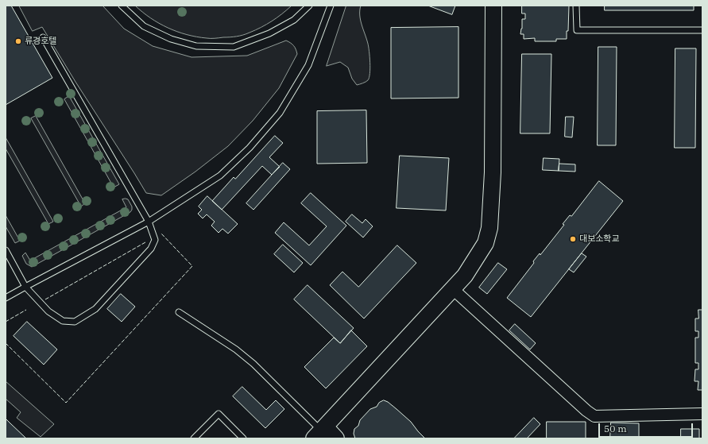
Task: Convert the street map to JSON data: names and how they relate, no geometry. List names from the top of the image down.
{
  "places": ["류경호텔", "대보소학교"],
  "scale_bar": "50 m"
}
